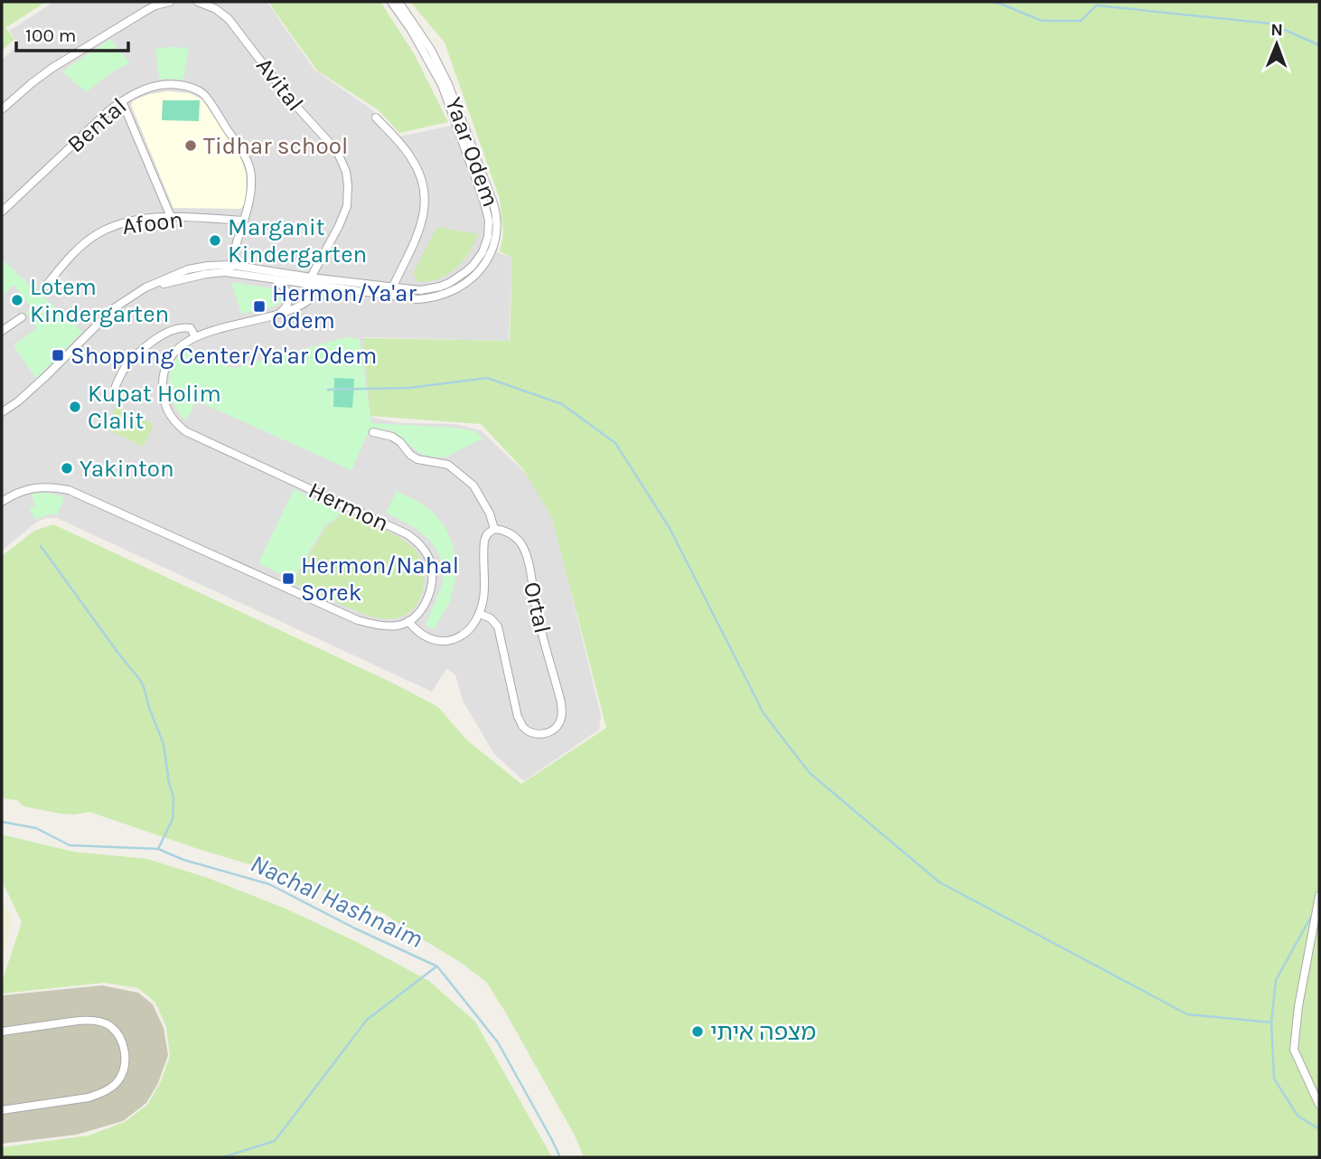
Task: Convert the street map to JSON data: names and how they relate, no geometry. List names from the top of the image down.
{
  "streets": {
    "street": [
      "Avital",
      "Bental",
      "Yaar Odem",
      "Afoon",
      "Hermon",
      "Ortal"
    ]
  },
  "crossings": [
    ["Avital", "Yaar Odem"],
    ["Avital", "Hermon"],
    ["Bental", "Yaar Odem"],
    ["Bental", "Afoon"],
    ["Yaar Odem", "Hermon"]
  ],
  "water": ["Nachal Hashnaim"],
  "places": {
    "other": [
      "Tidhar school",
      "Marganit Kindergarten",
      "Lotem Kindergarten",
      "Kupat Holim Clalit",
      "Yakinton",
      "מצפה איתי"
    ],
    "transit": ["Hermon/Ya'ar Odem", "Shopping Center/Ya'ar Odem", "Hermon/Nahal Sorek"]
  },
  "scale_bar": "100 m",
  "north": "top"
}
